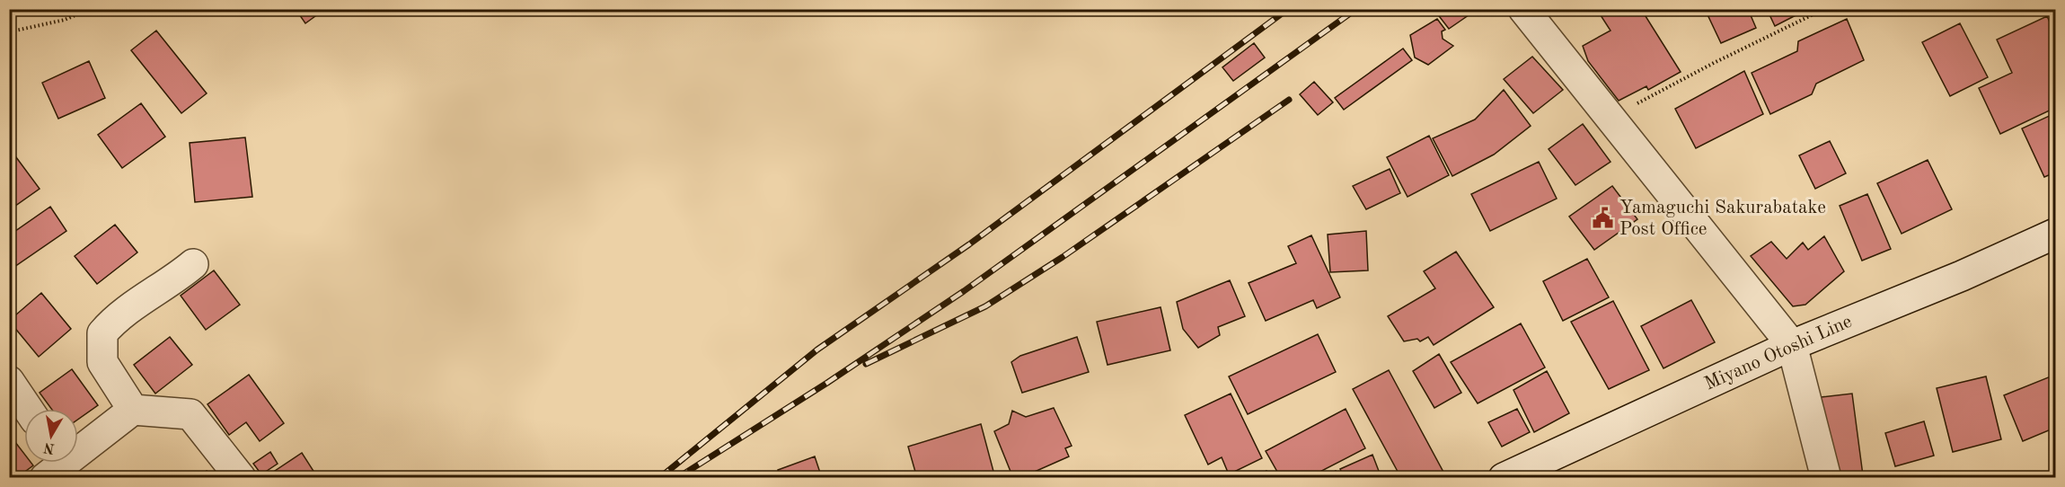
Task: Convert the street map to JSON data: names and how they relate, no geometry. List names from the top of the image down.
{
  "streets": {
    "street": ["Miyano Otoshi Line"]
  },
  "places": {
    "public building": ["Yamaguchi Sakurabatake Post Office"]
  },
  "north": "bottom"
}
